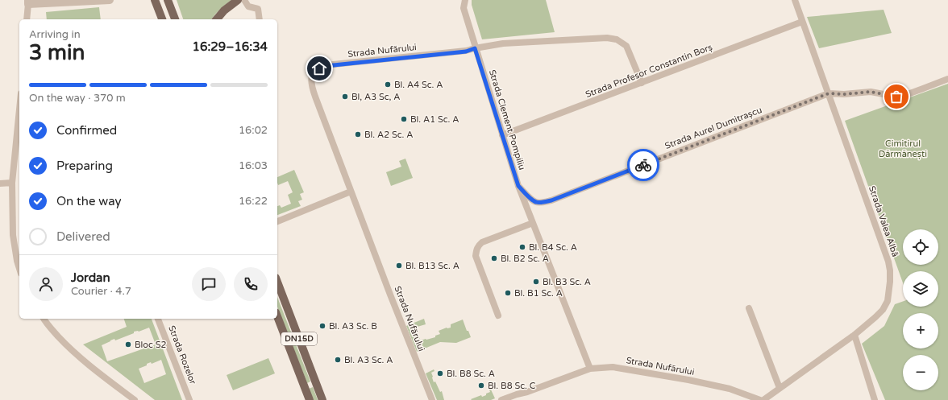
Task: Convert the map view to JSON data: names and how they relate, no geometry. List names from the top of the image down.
{
  "streets": {
    "main road": ["DN15D"],
    "street": [
      "Strada Nufărului",
      "Strada Profesor Constantin Borș",
      "Strada Clement Pompiliu",
      "Strada Aurel Dumitrașcu",
      "Strada Valea Albă",
      "Strada Rozelor"
    ]
  },
  "crossings": [
    ["Strada Nufărului", "Strada Profesor Constantin Borș"],
    ["Strada Nufărului", "Strada Clement Pompiliu"],
    ["Strada Profesor Constantin Borș", "Strada Clement Pompiliu"],
    ["Strada Profesor Constantin Borș", "Strada Valea Albă"],
    ["Strada Clement Pompiliu", "Strada Aurel Dumitrașcu"],
    ["Strada Aurel Dumitrașcu", "Strada Valea Albă"]
  ],
  "parks": ["Cimitirul Dărmănești"],
  "places": [
    "Bl. A4 Sc. A",
    "Bl, A3 Sc, A",
    "Bl. A1 Sc. A",
    "Bl. A2 Sc. A",
    "Bl. B4 Sc. A",
    "Bl. B2 Sc. A",
    "Bl. B13 Sc. A",
    "Bl. B3 Sc. A",
    "Bl. B1 Sc. A",
    "Bl. A3 Sc. B",
    "Bloc S2",
    "Bl. A3 Sc. A",
    "Bl. B8 Sc. A",
    "Bl. B8 Sc. C"
  ],
  "page": {
    "heading": ["3 min", "Arriving in", "16:29–16:34"],
    "panel": ["Jordan", "Courier · 4.7"],
    "bar": "On the way · 370 m",
    "list": [
      ["Confirmed", "16:02"],
      ["Preparing", "16:03"],
      ["On the way", "16:22"],
      "Delivered"
    ],
    "map_buttons": ["+", "−"]
  }
}
